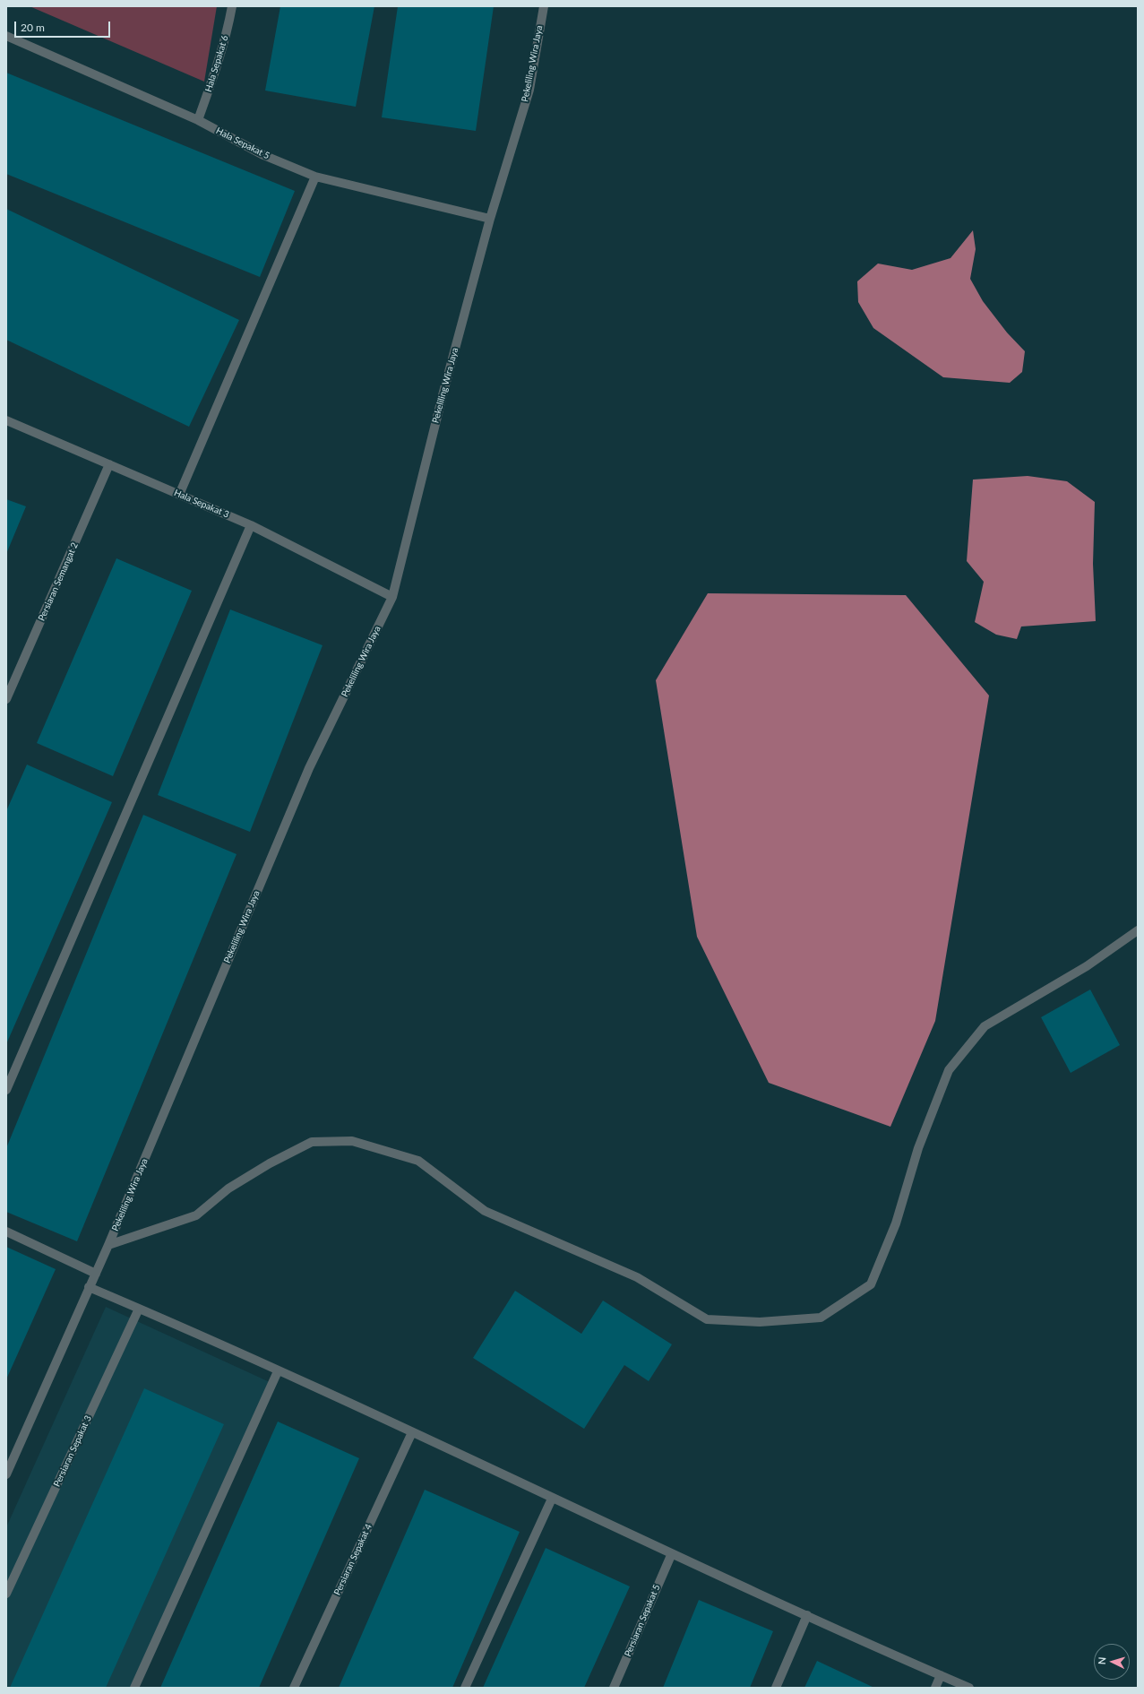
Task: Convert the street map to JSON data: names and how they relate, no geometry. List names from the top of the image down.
{
  "streets": {
    "street": [
      "Hala Sepakat 6",
      "Pekeliling Wira Jaya",
      "Hala Sepakat 5",
      "Hala Sepakat 3",
      "Persiaran Semangat 2",
      "Persiaran Sepakat 3",
      "Persiaran Sepakat 4",
      "Persiaran Sepakat 5"
    ]
  },
  "crossings": [
    ["Hala Sepakat 6", "Hala Sepakat 5"],
    ["Pekeliling Wira Jaya", "Hala Sepakat 5"],
    ["Pekeliling Wira Jaya", "Hala Sepakat 3"],
    ["Hala Sepakat 3", "Persiaran Semangat 2"]
  ],
  "scale_bar": "20 m",
  "north": "left"
}
